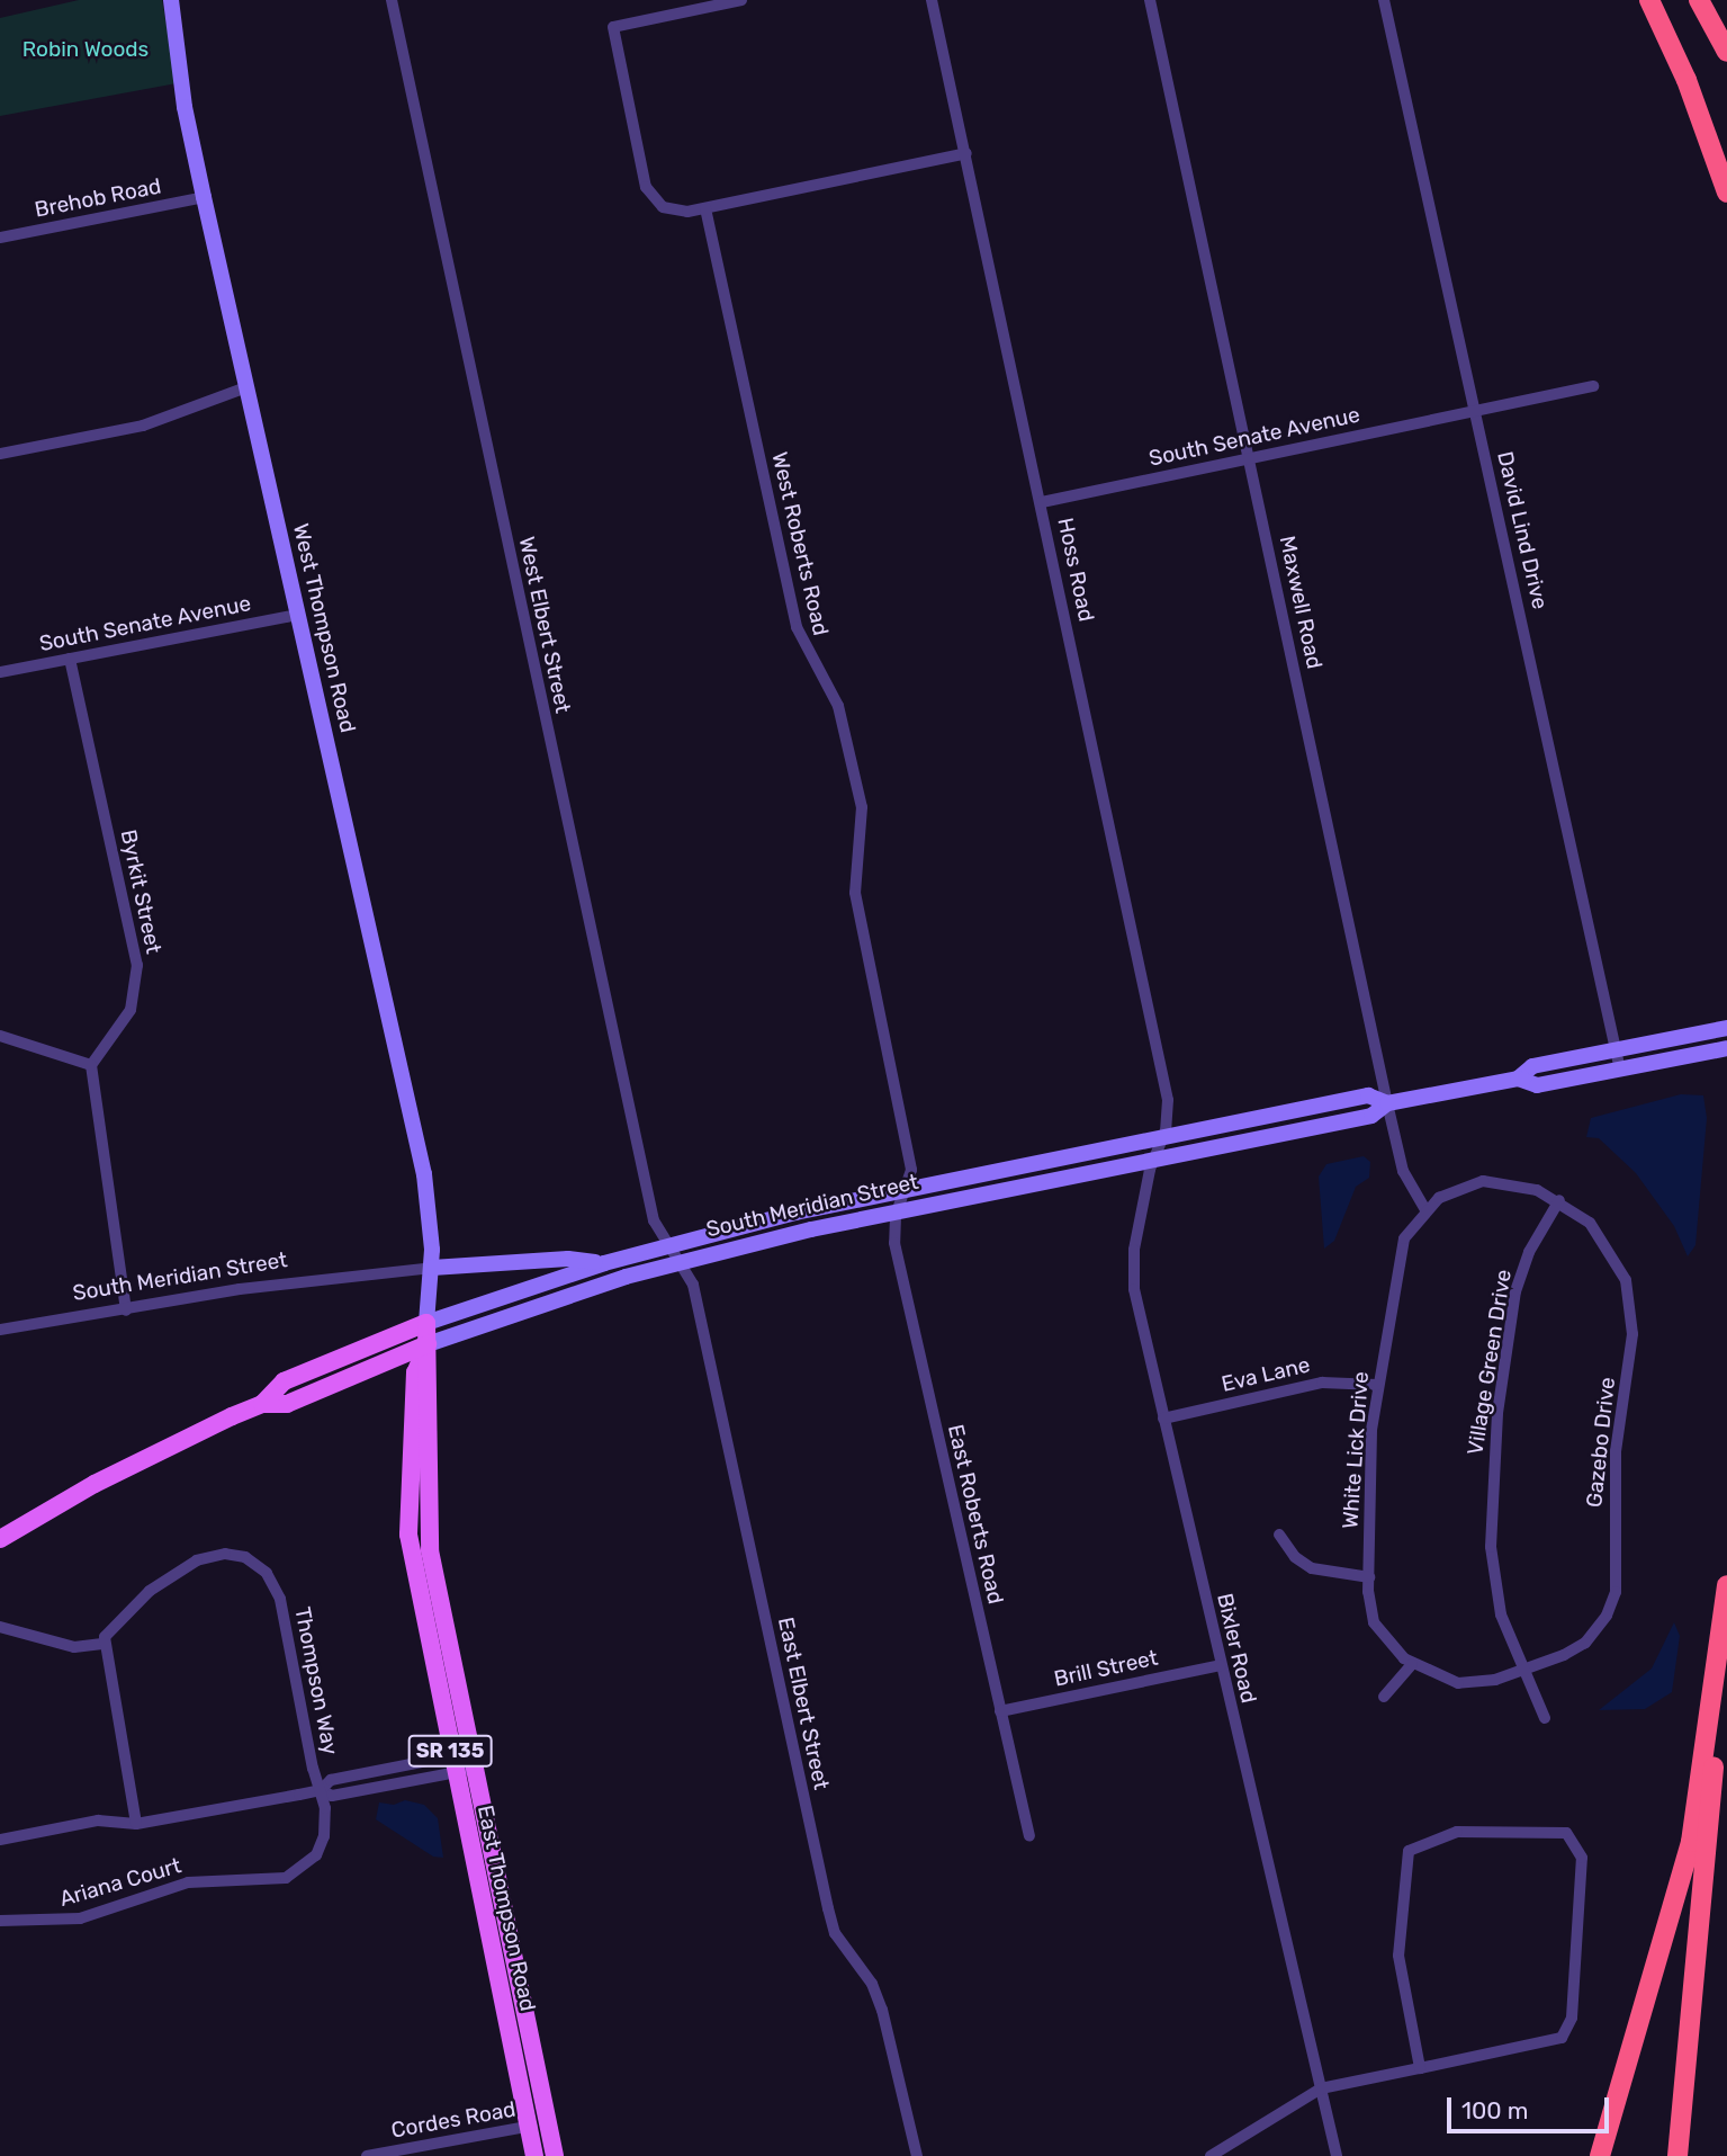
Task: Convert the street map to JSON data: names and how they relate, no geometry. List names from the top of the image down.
{
  "streets": {
    "main road": [
      "West Thompson Road",
      "South Meridian Street",
      "SR 135",
      "East Thompson Road"
    ],
    "street": [
      "Brehob Road",
      "South Senate Avenue",
      "David Lind Drive",
      "West Roberts Road",
      "Hoss Road",
      "Maxwell Road",
      "West Elbert Street",
      "Byrkit Street",
      "Village Green Drive",
      "Eva Lane",
      "Gazebo Drive",
      "White Lick Drive",
      "East Roberts Road",
      "Bixler Road",
      "Brill Street",
      "Thompson Way",
      "East Elbert Street",
      "Ariana Court",
      "Cordes Road"
    ]
  },
  "crossings": [
    ["Brehob Road", "West Thompson Road"],
    ["South Senate Avenue", "David Lind Drive"],
    ["South Senate Avenue", "Hoss Road"],
    ["South Senate Avenue", "Maxwell Road"],
    ["South Senate Avenue", "West Thompson Road"],
    ["South Senate Avenue", "Byrkit Street"],
    ["David Lind Drive", "South Meridian Street"],
    ["West Roberts Road", "South Meridian Street"],
    ["West Roberts Road", "East Roberts Road"],
    ["Hoss Road", "South Meridian Street"],
    ["Hoss Road", "Bixler Road"],
    ["Maxwell Road", "South Meridian Street"],
    ["Maxwell Road", "White Lick Drive"],
    ["West Elbert Street", "South Meridian Street"],
    ["West Elbert Street", "East Elbert Street"],
    ["West Thompson Road", "South Meridian Street"],
    ["West Thompson Road", "East Thompson Road"],
    ["South Meridian Street", "East Roberts Road"],
    ["South Meridian Street", "Bixler Road"],
    ["South Meridian Street", "East Elbert Street"],
    ["South Meridian Street", "East Thompson Road"],
    ["Village Green Drive", "Gazebo Drive"],
    ["Village Green Drive", "White Lick Drive"],
    ["Eva Lane", "White Lick Drive"],
    ["Eva Lane", "Bixler Road"],
    ["Gazebo Drive", "White Lick Drive"],
    ["East Roberts Road", "Brill Street"],
    ["Bixler Road", "Brill Street"],
    ["Thompson Way", "Ariana Court"],
    ["East Thompson Road", "Cordes Road"]
  ],
  "parks": ["Robin Woods"],
  "scale_bar": "100 m"
}
